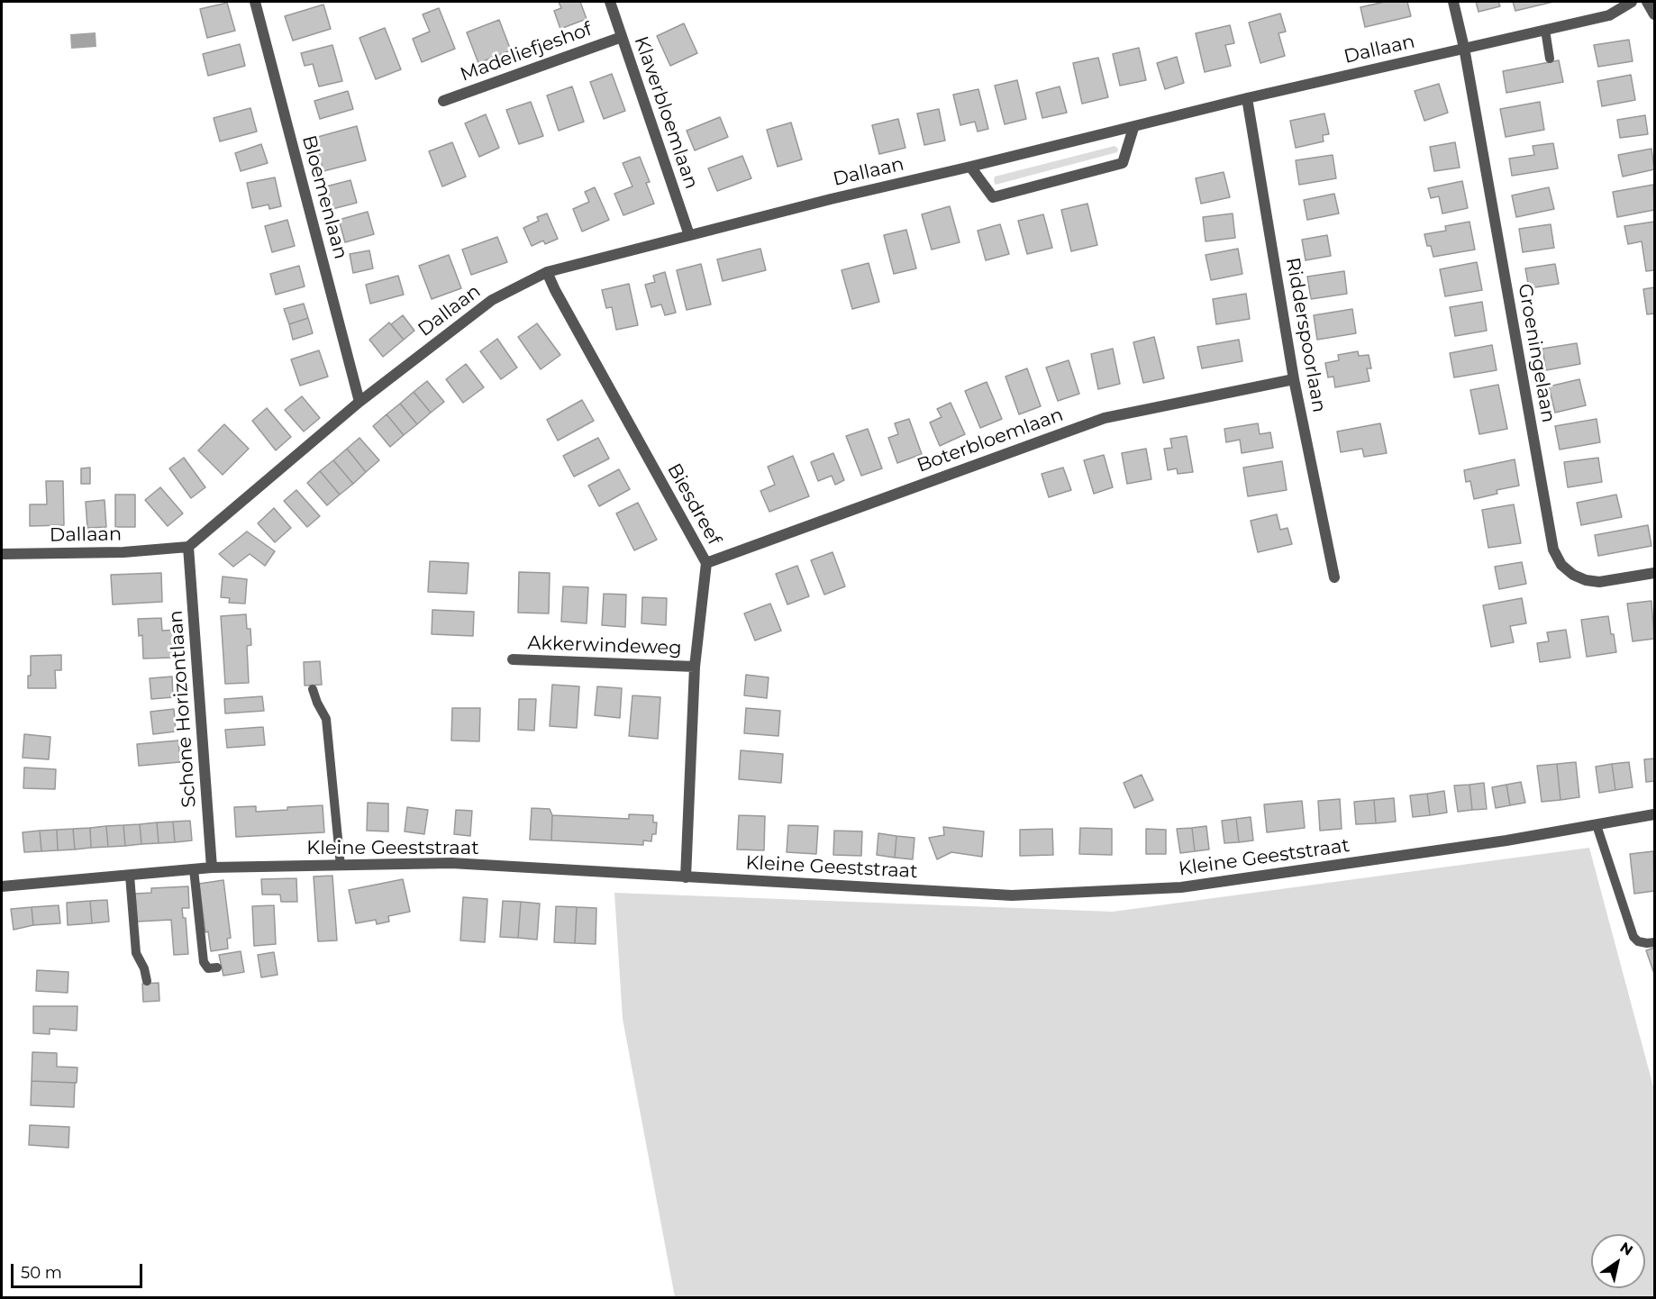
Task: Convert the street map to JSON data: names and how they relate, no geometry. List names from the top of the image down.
{
  "streets": {
    "street": [
      "Dallaan",
      "Madeliefjeshof",
      "Klaverbloemlaan",
      "Bloemenlaan",
      "Ridderspoorlaan",
      "Groeningelaan",
      "Boterbloemlaan",
      "Biesdreef",
      "Akkerwindeweg",
      "Schone Horizontlaan",
      "Kleine Geeststraat"
    ]
  },
  "crossings": [
    ["Dallaan", "Klaverbloemlaan"],
    ["Dallaan", "Bloemenlaan"],
    ["Dallaan", "Ridderspoorlaan"],
    ["Dallaan", "Groeningelaan"],
    ["Dallaan", "Biesdreef"],
    ["Dallaan", "Schone Horizontlaan"],
    ["Madeliefjeshof", "Klaverbloemlaan"],
    ["Ridderspoorlaan", "Boterbloemlaan"],
    ["Boterbloemlaan", "Biesdreef"],
    ["Biesdreef", "Akkerwindeweg"],
    ["Biesdreef", "Kleine Geeststraat"],
    ["Schone Horizontlaan", "Kleine Geeststraat"]
  ],
  "scale_bar": "50 m",
  "north": "top right"
}
